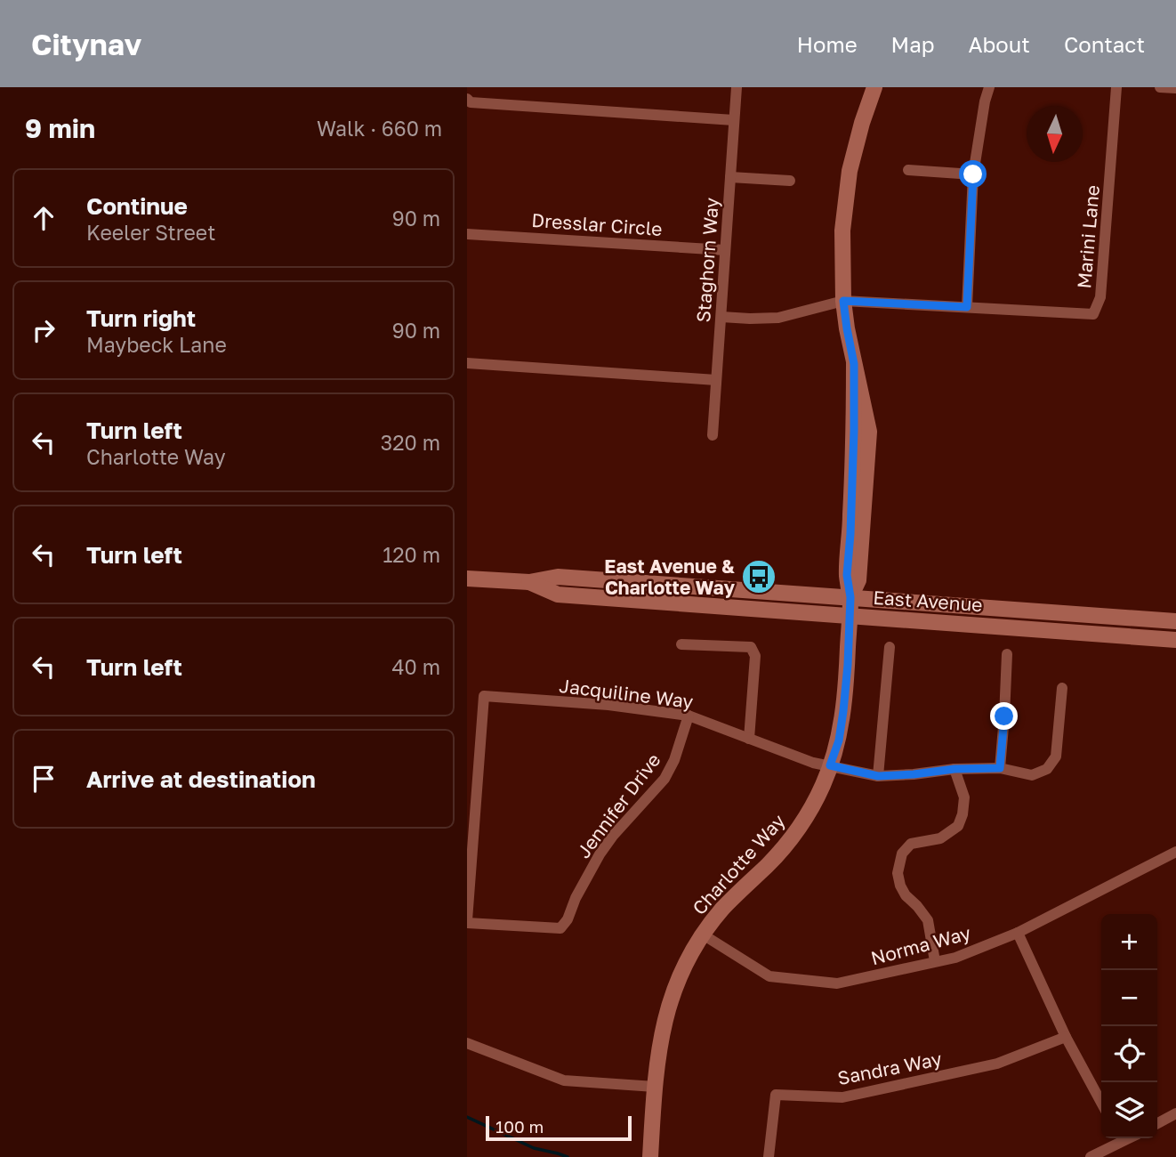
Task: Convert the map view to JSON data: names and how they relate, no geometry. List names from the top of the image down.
{
  "streets": {
    "main road": ["East Avenue", "Charlotte Way"],
    "street": [
      "Dresslar Circle",
      "Marini Lane",
      "Staghorn Way",
      "Jacquiline Way",
      "Jennifer Drive",
      "Norma Way",
      "Sandra Way"
    ]
  },
  "crossings": [
    ["Dresslar Circle", "Staghorn Way"],
    ["East Avenue", "Charlotte Way"],
    ["Jacquiline Way", "Jennifer Drive"],
    ["Jacquiline Way", "Charlotte Way"],
    ["Charlotte Way", "Norma Way"]
  ],
  "places": {
    "bus stop": ["East Avenue & Charlotte Way"]
  },
  "scale_bar": "100 m",
  "north": "bottom",
  "page": {
    "header": "Citynav",
    "nav": [
      "Home",
      "Map",
      "About",
      "Contact"
    ],
    "heading": ["9 min", "Walk · 660 m"],
    "list": [
      ["Continue", "Keeler Street", "90 m"],
      ["Turn right", "Maybeck Lane", "90 m"],
      ["Turn left", "Charlotte Way", "320 m"],
      ["Turn left", "120 m"],
      ["Turn left", "40 m"],
      "Arrive at destination"
    ],
    "map_buttons": ["+", "−"],
    "scale": "100 m"
  }
}
